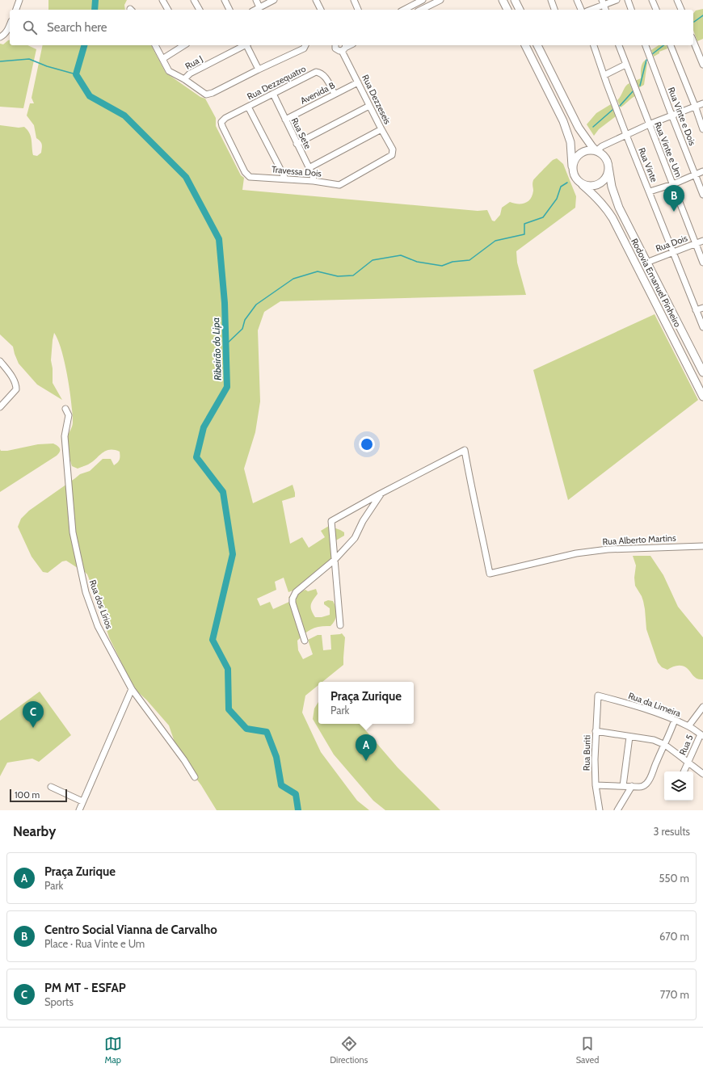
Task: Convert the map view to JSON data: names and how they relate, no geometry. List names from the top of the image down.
{
  "streets": {
    "main road": ["Rodovia Emanuel Pinheiro"],
    "street": [
      "Rua J",
      "Rua Dezzequatro",
      "Avenida B",
      "Rua Dezzeseis",
      "Rua Vinte e Dois",
      "Rua Sete",
      "Rua Vinte e Um",
      "Rua Vinte",
      "Travessa Dois",
      "Rua Dois",
      "Rua Alberto Martins",
      "Rua dos Lírios",
      "Rua da Limeira",
      "Rua 5",
      "Rua Buriti"
    ]
  },
  "crossings": [
    ["Rua Dezzequatro", "Avenida B"],
    ["Rua Dezzequatro", "Rua Sete"],
    ["Rua Dezzequatro", "Travessa Dois"],
    ["Avenida B", "Rua Dezzeseis"],
    ["Avenida B", "Rua Sete"],
    ["Rua Dezzeseis", "Travessa Dois"],
    ["Rua Sete", "Travessa Dois"],
    ["Rua Vinte e Um", "Rua Dois"],
    ["Rua Vinte", "Rua Dois"],
    ["Rua Dois", "Rodovia Emanuel Pinheiro"],
    ["Rua da Limeira", "Rua 5"],
    ["Rua da Limeira", "Rua Buriti"]
  ],
  "water": ["Ribeirão do Lipa"],
  "scale_bar": "100 m",
  "page": {
    "search": "Search here",
    "pins": ["B", "C", "A"],
    "popup": ["Praça Zurique", "Park"],
    "scale": "100 m",
    "heading": ["Nearby", "3 results"],
    "list": [
      {
        "mark": "A",
        "name": "Praça Zurique",
        "note": "Park",
        "value": "550 m"
      },
      {
        "mark": "B",
        "name": "Centro Social Vianna de Carvalho",
        "note": "Place · Rua Vinte e Um",
        "value": "670 m"
      },
      {
        "mark": "C",
        "name": "PM MT - ESFAP",
        "note": "Sports",
        "value": "770 m"
      }
    ],
    "nav": ["Map", "Directions", "Saved"]
  }
}
